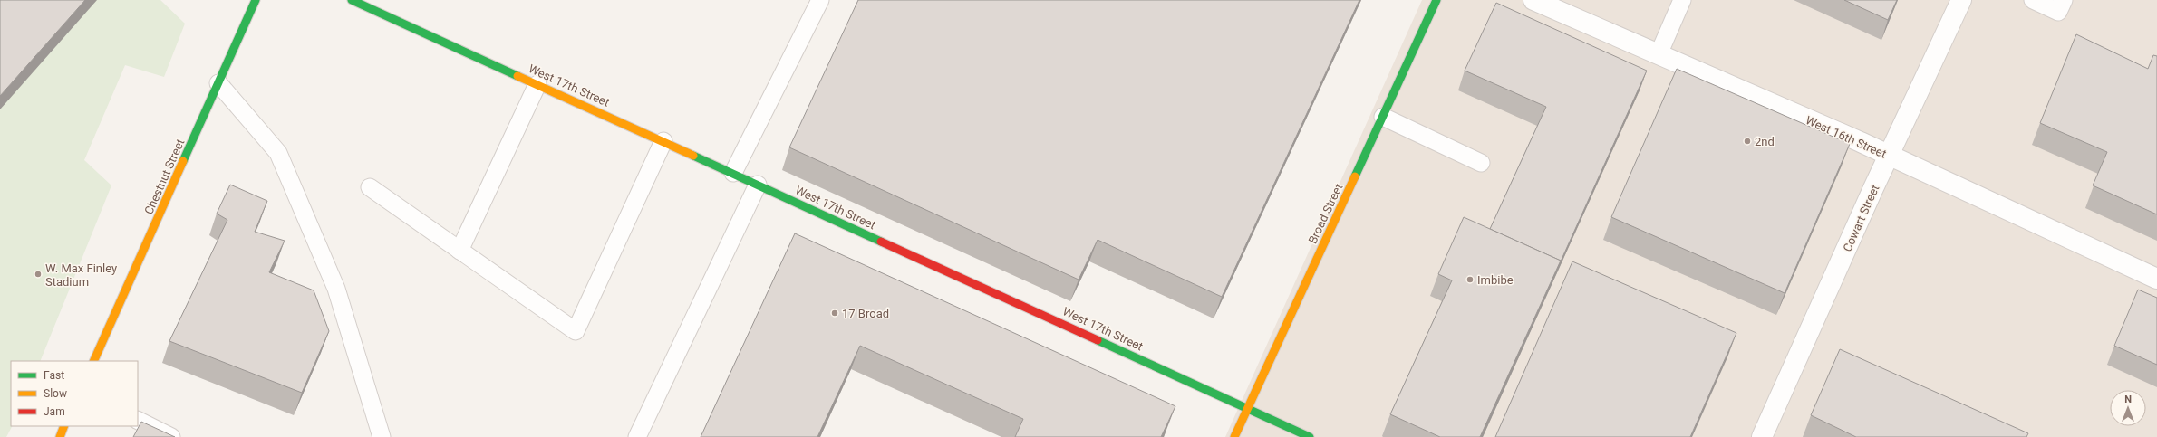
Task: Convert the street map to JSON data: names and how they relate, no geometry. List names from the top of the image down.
{
  "streets": {
    "street": [
      "West 17th Street",
      "West 16th Street",
      "Chestnut Street",
      "Broad Street",
      "Cowart Street"
    ]
  },
  "crossings": [
    ["West 17th Street", "Broad Street"],
    ["West 16th Street", "Cowart Street"]
  ],
  "places": [
    "2nd",
    "W. Max Finley Stadium",
    "Imbibe",
    "17 Broad"
  ],
  "legend": ["Fast", "Slow", "Jam"],
  "north": "top"
}
